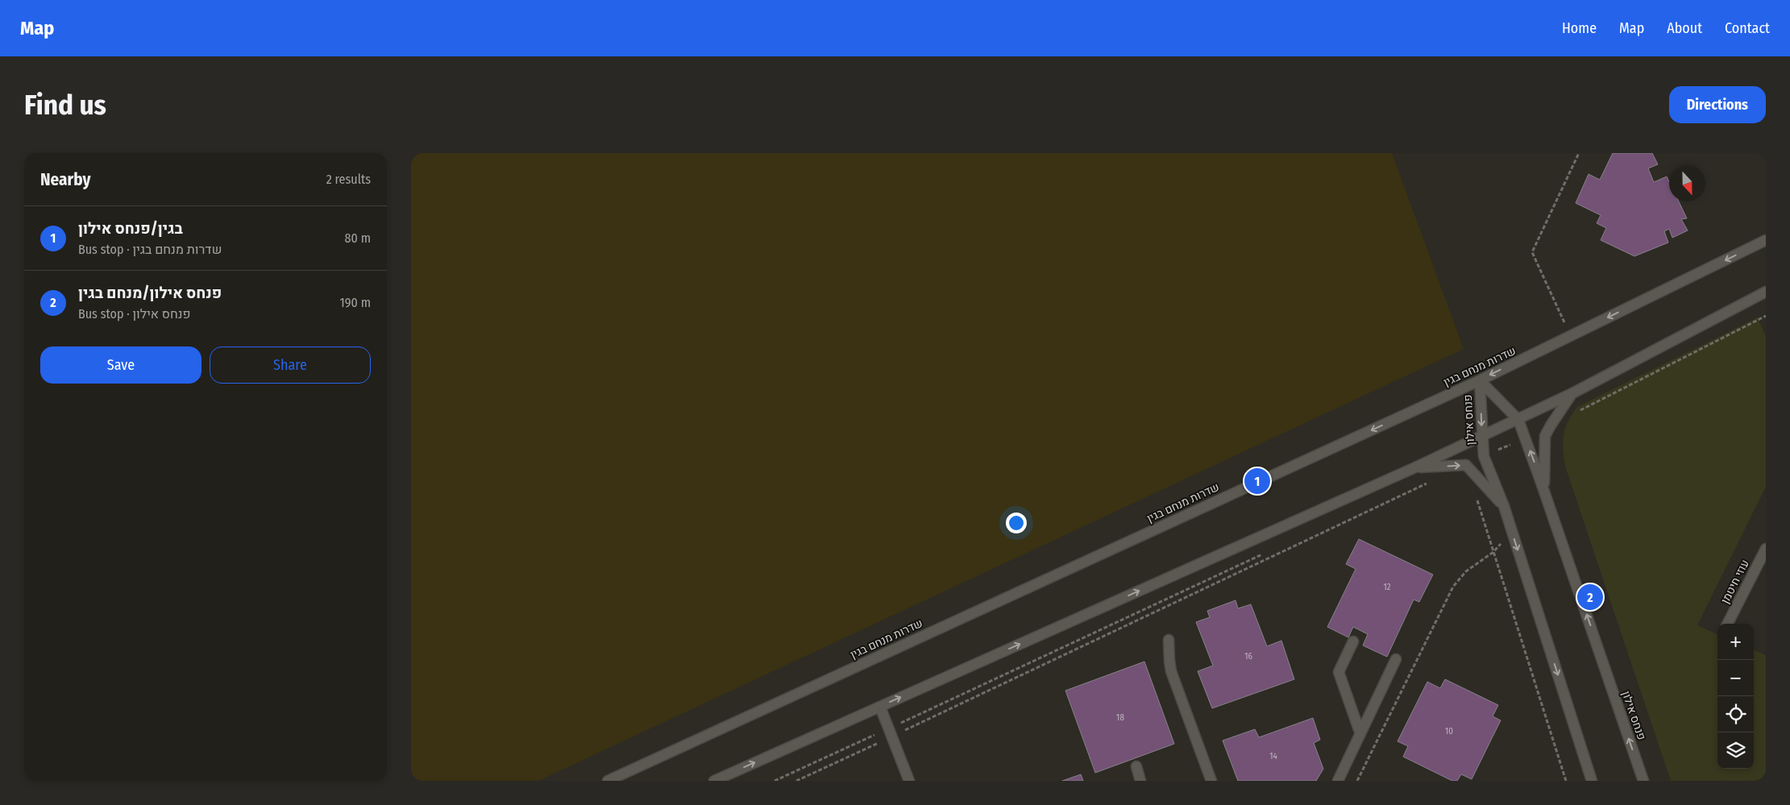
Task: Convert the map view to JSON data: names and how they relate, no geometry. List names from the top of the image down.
{
  "streets": {
    "street": ["שדרות מנחם בגין", "פנחס אילון", "עוזי חיטמן"]
  },
  "crossings": [
    ["שדרות מנחם בגין", "פנחס אילון"]
  ],
  "house_numbers": [
    "12",
    "16",
    "18",
    "10",
    "14"
  ],
  "north": "bottom",
  "page": {
    "header": "Map",
    "nav": [
      "Home",
      "Map",
      "About",
      "Contact"
    ],
    "buttons": [
      "Directions",
      ["Save", "Share"]
    ],
    "title": "Find us",
    "heading": ["Nearby", "2 results"],
    "list": [
      {
        "mark": "1",
        "name": "בגין/פנחס אילון",
        "note": "Bus stop · שדרות מנחם בגין",
        "value": "80 m"
      },
      {
        "mark": "2",
        "name": "פנחס אילון/מנחם בגין",
        "note": "Bus stop · פנחס אילון",
        "value": "190 m"
      }
    ],
    "pins": ["1", "2"],
    "map_buttons": ["+", "−"]
  }
}
